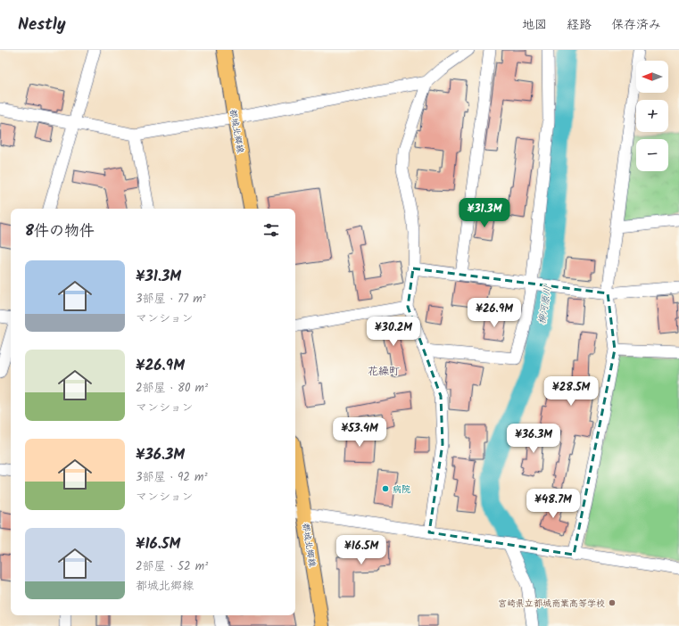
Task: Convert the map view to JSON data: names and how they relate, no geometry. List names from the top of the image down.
{
  "streets": {
    "main road": ["都城北郷線"]
  },
  "districts": ["花繰町"],
  "water": ["柳河原川"],
  "places": ["病院", "宮崎県立都城商業高等学校"],
  "north": "left",
  "page": {
    "header": "Nestly",
    "nav": ["地図", "経路", "保存済み"],
    "map_buttons": ["+", "−"],
    "price": [
      "¥31.3M",
      "¥26.9M",
      "¥30.2M",
      "¥28.5M",
      "¥53.4M",
      "¥36.3M",
      "¥48.7M",
      "¥16.5M"
    ],
    "heading": "8件の物件",
    "list": [
      {
        "name": "¥31.3M",
        "note": "3部屋 · 77 m² · マンション"
      },
      {
        "name": "¥26.9M",
        "note": "2部屋 · 80 m² · マンション"
      },
      {
        "name": "¥36.3M",
        "note": "3部屋 · 92 m² · マンション"
      },
      {
        "name": "¥16.5M",
        "note": "2部屋 · 52 m² · 都城北郷線"
      }
    ]
  }
}
